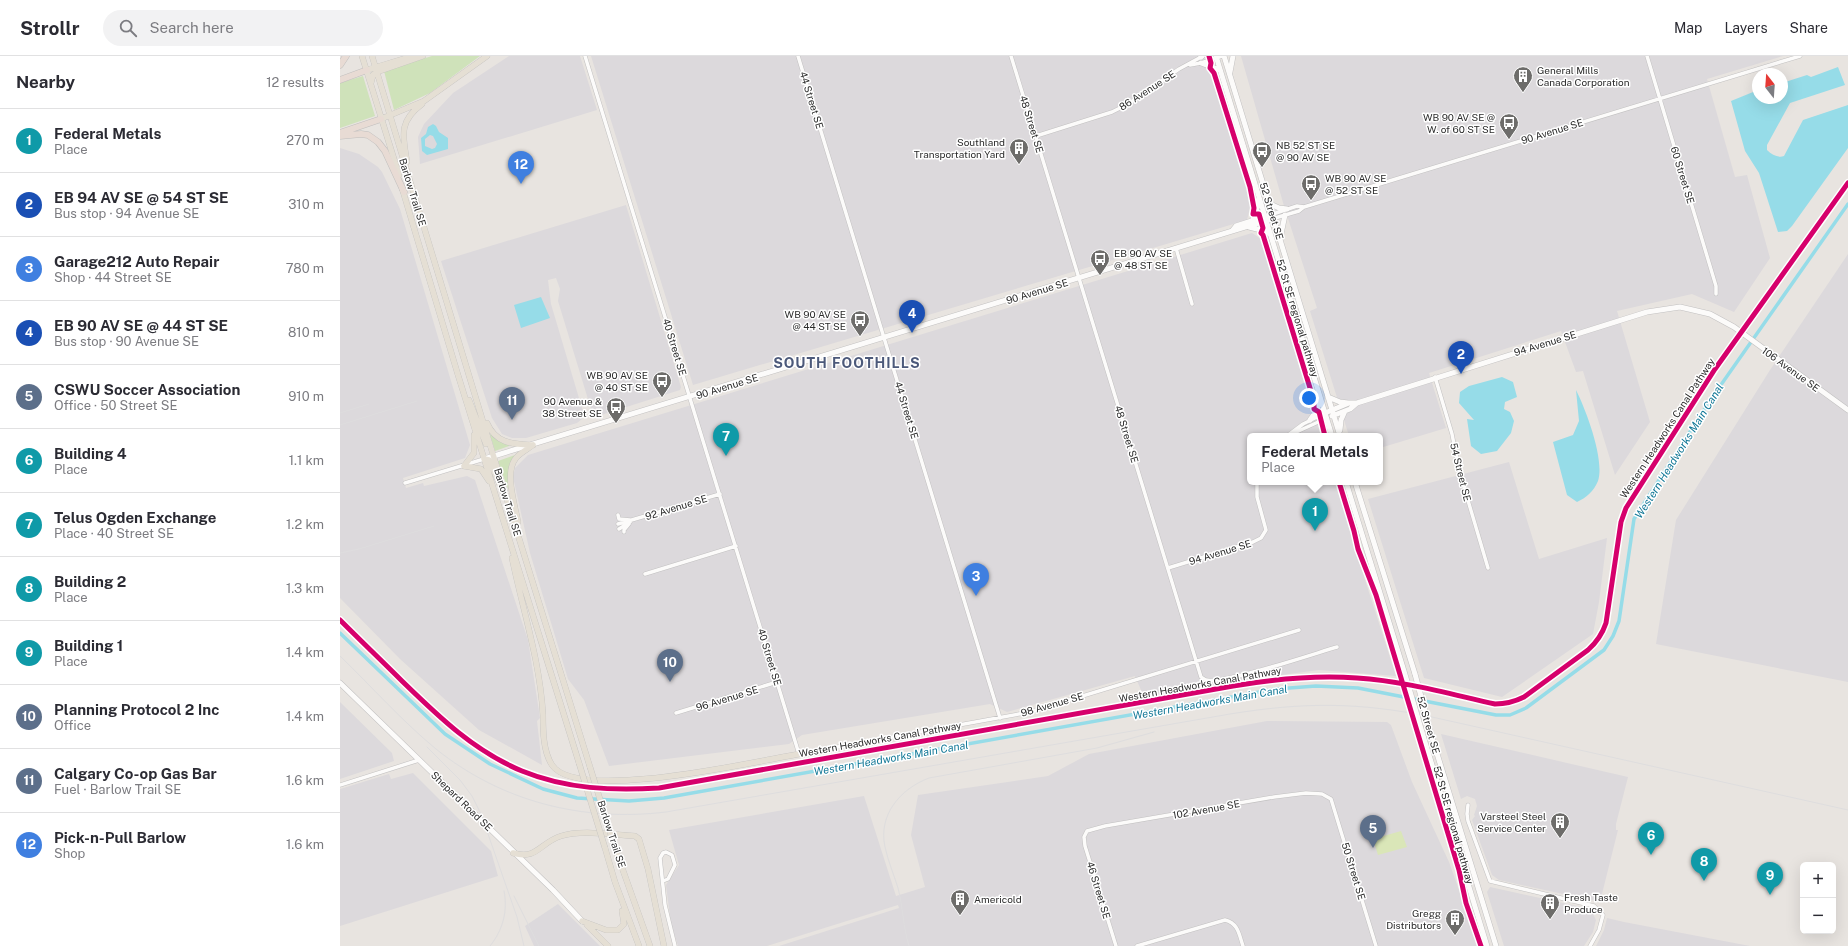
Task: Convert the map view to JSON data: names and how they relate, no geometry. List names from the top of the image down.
{
  "streets": {
    "main road": [
      "90 Avenue SE",
      "Barlow Trail SE",
      "52 Street SE",
      "94 Avenue SE",
      "106 Avenue SE",
      "Shepard Road SE"
    ],
    "street": [
      "86 Avenue SE",
      "44 Street SE",
      "48 Street SE",
      "60 Street SE",
      "40 Street SE",
      "54 Street SE",
      "92 Avenue SE",
      "96 Avenue SE",
      "98 Avenue SE",
      "102 Avenue SE",
      "50 Street SE",
      "46 Street SE"
    ],
    "cycle path": ["52 St SE regional pathway", "Western Headworks Canal Pathway"]
  },
  "crossings": [
    ["86 Avenue SE", "48 Street SE"],
    ["86 Avenue SE", "52 Street SE"],
    ["44 Street SE", "90 Avenue SE"],
    ["44 Street SE", "98 Avenue SE"],
    ["48 Street SE", "90 Avenue SE"],
    ["48 Street SE", "94 Avenue SE"],
    ["48 Street SE", "98 Avenue SE"],
    ["90 Avenue SE", "60 Street SE"],
    ["90 Avenue SE", "Barlow Trail SE"],
    ["90 Avenue SE", "52 Street SE"],
    ["90 Avenue SE", "40 Street SE"],
    ["52 Street SE", "94 Avenue SE"],
    ["94 Avenue SE", "106 Avenue SE"],
    ["94 Avenue SE", "54 Street SE"],
    ["40 Street SE", "92 Avenue SE"],
    ["40 Street SE", "96 Avenue SE"],
    ["40 Street SE", "98 Avenue SE"],
    ["102 Avenue SE", "50 Street SE"],
    ["102 Avenue SE", "46 Street SE"]
  ],
  "districts": ["SOUTH FOOTHILLS"],
  "water": ["Western Headworks Main Canal"],
  "places": {
    "building": [
      "General Mills Canada Corporation",
      "Southland Transportation Yard",
      "Varsteel Steel Service Center",
      "Americold",
      "Fresh Taste Produce",
      "Gregg Distributors"
    ],
    "bus stop": [
      "WB 90 AV SE @ W. of 60 ST SE",
      "NB 52 ST SE @ 90 AV SE",
      "WB 90 AV SE @ 52 ST SE",
      "EB 90 AV SE @ 48 ST SE",
      "WB 90 AV SE @ 44 ST SE",
      "WB 90 AV SE @ 40 ST SE",
      "90 Avenue & 38 Street SE"
    ]
  },
  "north": "top",
  "page": {
    "header": "Strollr",
    "search": "Search here",
    "nav": ["Map", "Layers", "Share"],
    "heading": ["Nearby", "12 results"],
    "list": [
      {
        "mark": "1",
        "name": "Federal Metals",
        "note": "Place",
        "value": "270 m"
      },
      {
        "mark": "2",
        "name": "EB 94 AV SE @ 54 ST SE",
        "note": "Bus stop · 94 Avenue SE",
        "value": "310 m"
      },
      {
        "mark": "3",
        "name": "Garage212 Auto Repair",
        "note": "Shop · 44 Street SE",
        "value": "780 m"
      },
      {
        "mark": "4",
        "name": "EB 90 AV SE @ 44 ST SE",
        "note": "Bus stop · 90 Avenue SE",
        "value": "810 m"
      },
      {
        "mark": "5",
        "name": "CSWU Soccer Association",
        "note": "Office · 50 Street SE",
        "value": "910 m"
      },
      {
        "mark": "6",
        "name": "Building 4",
        "note": "Place",
        "value": "1.1 km"
      },
      {
        "mark": "7",
        "name": "Telus Ogden Exchange",
        "note": "Place · 40 Street SE",
        "value": "1.2 km"
      },
      {
        "mark": "8",
        "name": "Building 2",
        "note": "Place",
        "value": "1.3 km"
      },
      {
        "mark": "9",
        "name": "Building 1",
        "note": "Place",
        "value": "1.4 km"
      },
      {
        "mark": "10",
        "name": "Planning Protocol 2 Inc",
        "note": "Office",
        "value": "1.4 km"
      },
      {
        "mark": "11",
        "name": "Calgary Co-op Gas Bar",
        "note": "Fuel · Barlow Trail SE",
        "value": "1.6 km"
      },
      {
        "mark": "12",
        "name": "Pick-n-Pull Barlow",
        "note": "Shop",
        "value": "1.6 km"
      }
    ],
    "pins": [
      "12",
      "4",
      "2",
      "11",
      "7",
      "1",
      "3",
      "10",
      "5",
      "6",
      "8",
      "9"
    ],
    "popup": ["Federal Metals", "Place"],
    "map_buttons": ["+", "−"]
  }
}
